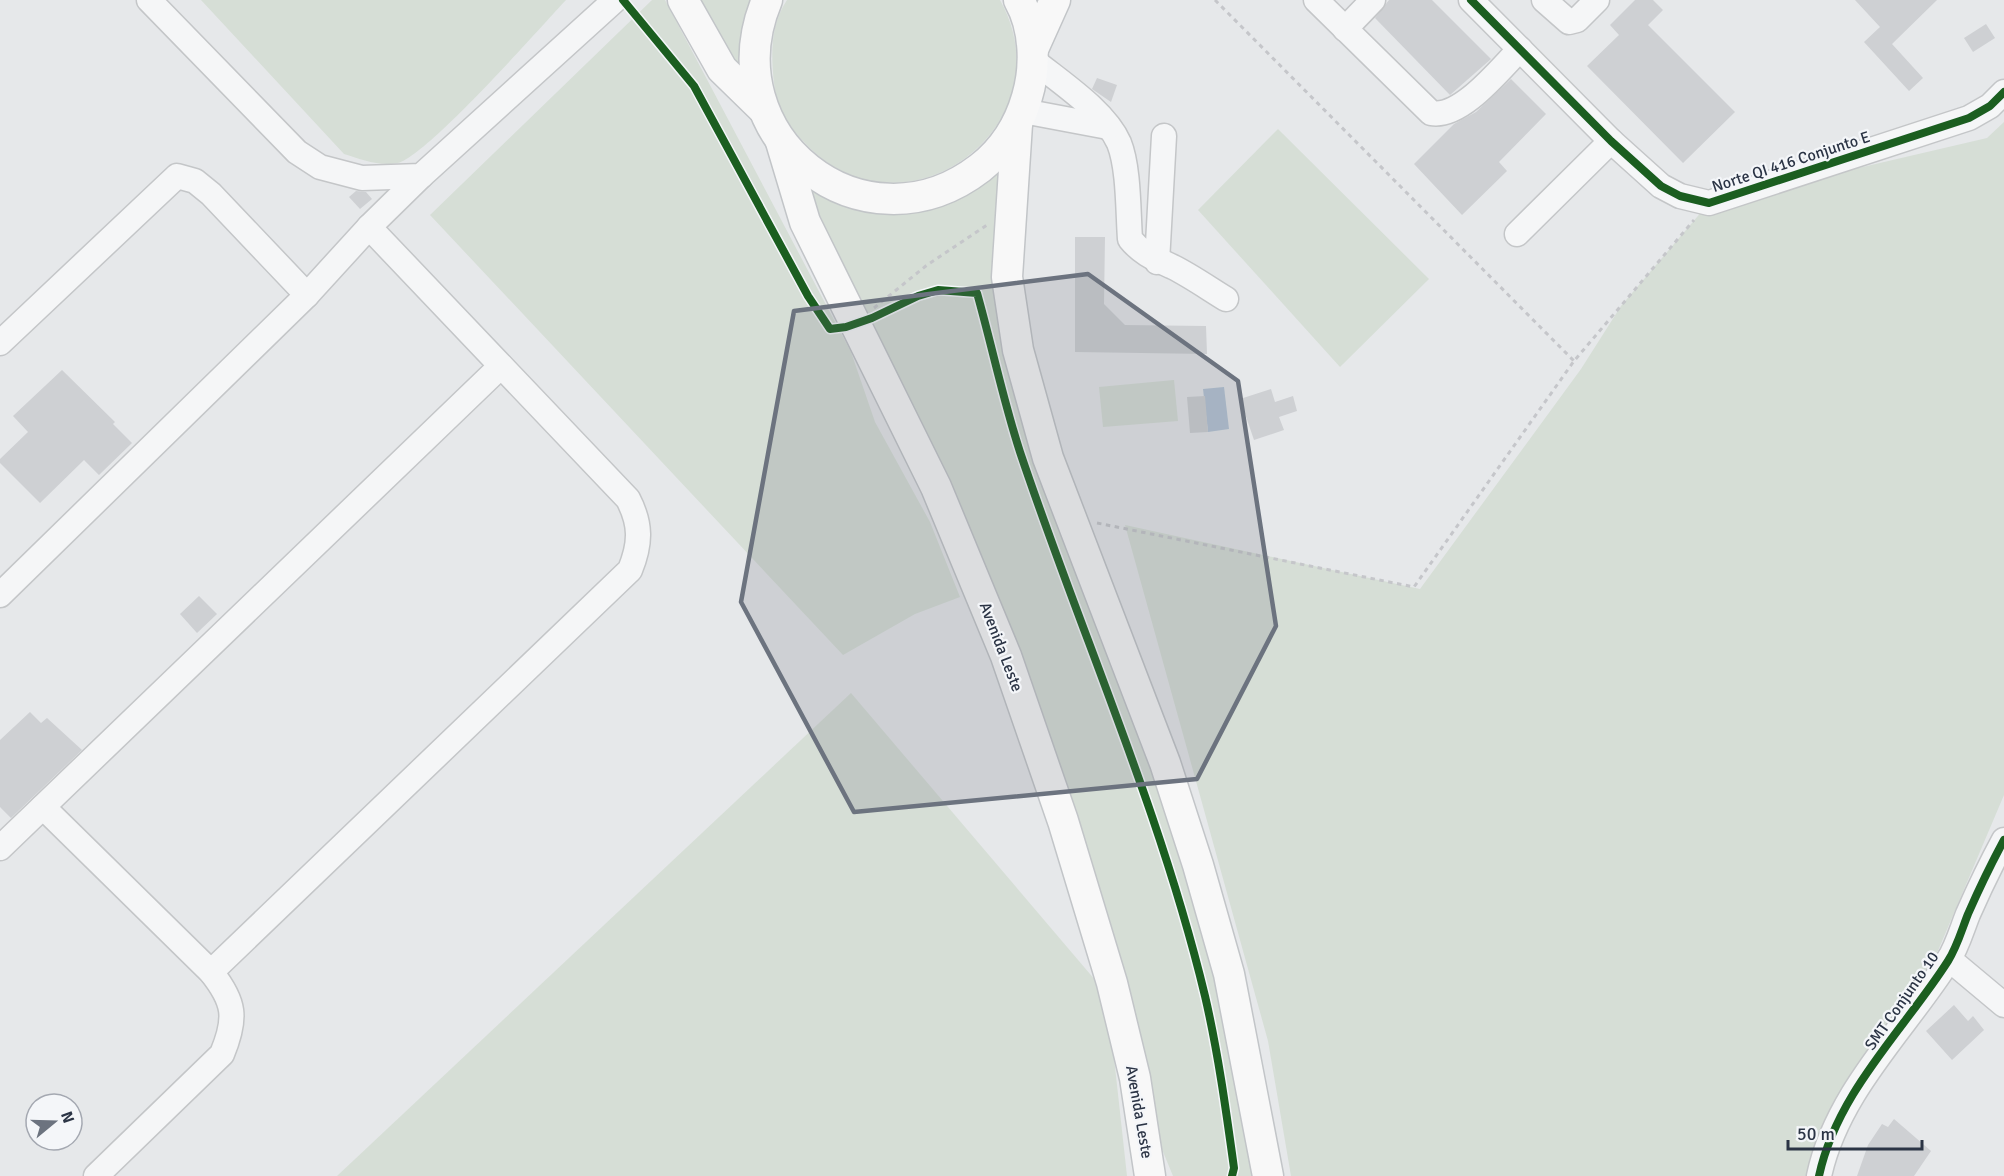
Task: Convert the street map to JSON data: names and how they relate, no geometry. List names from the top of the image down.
{
  "streets": {
    "main road": ["Avenida Leste"],
    "street": ["Norte QI 416 Conjunto E", "SMT Conjunto 10"]
  },
  "scale_bar": "50 m",
  "north": "right"
}
